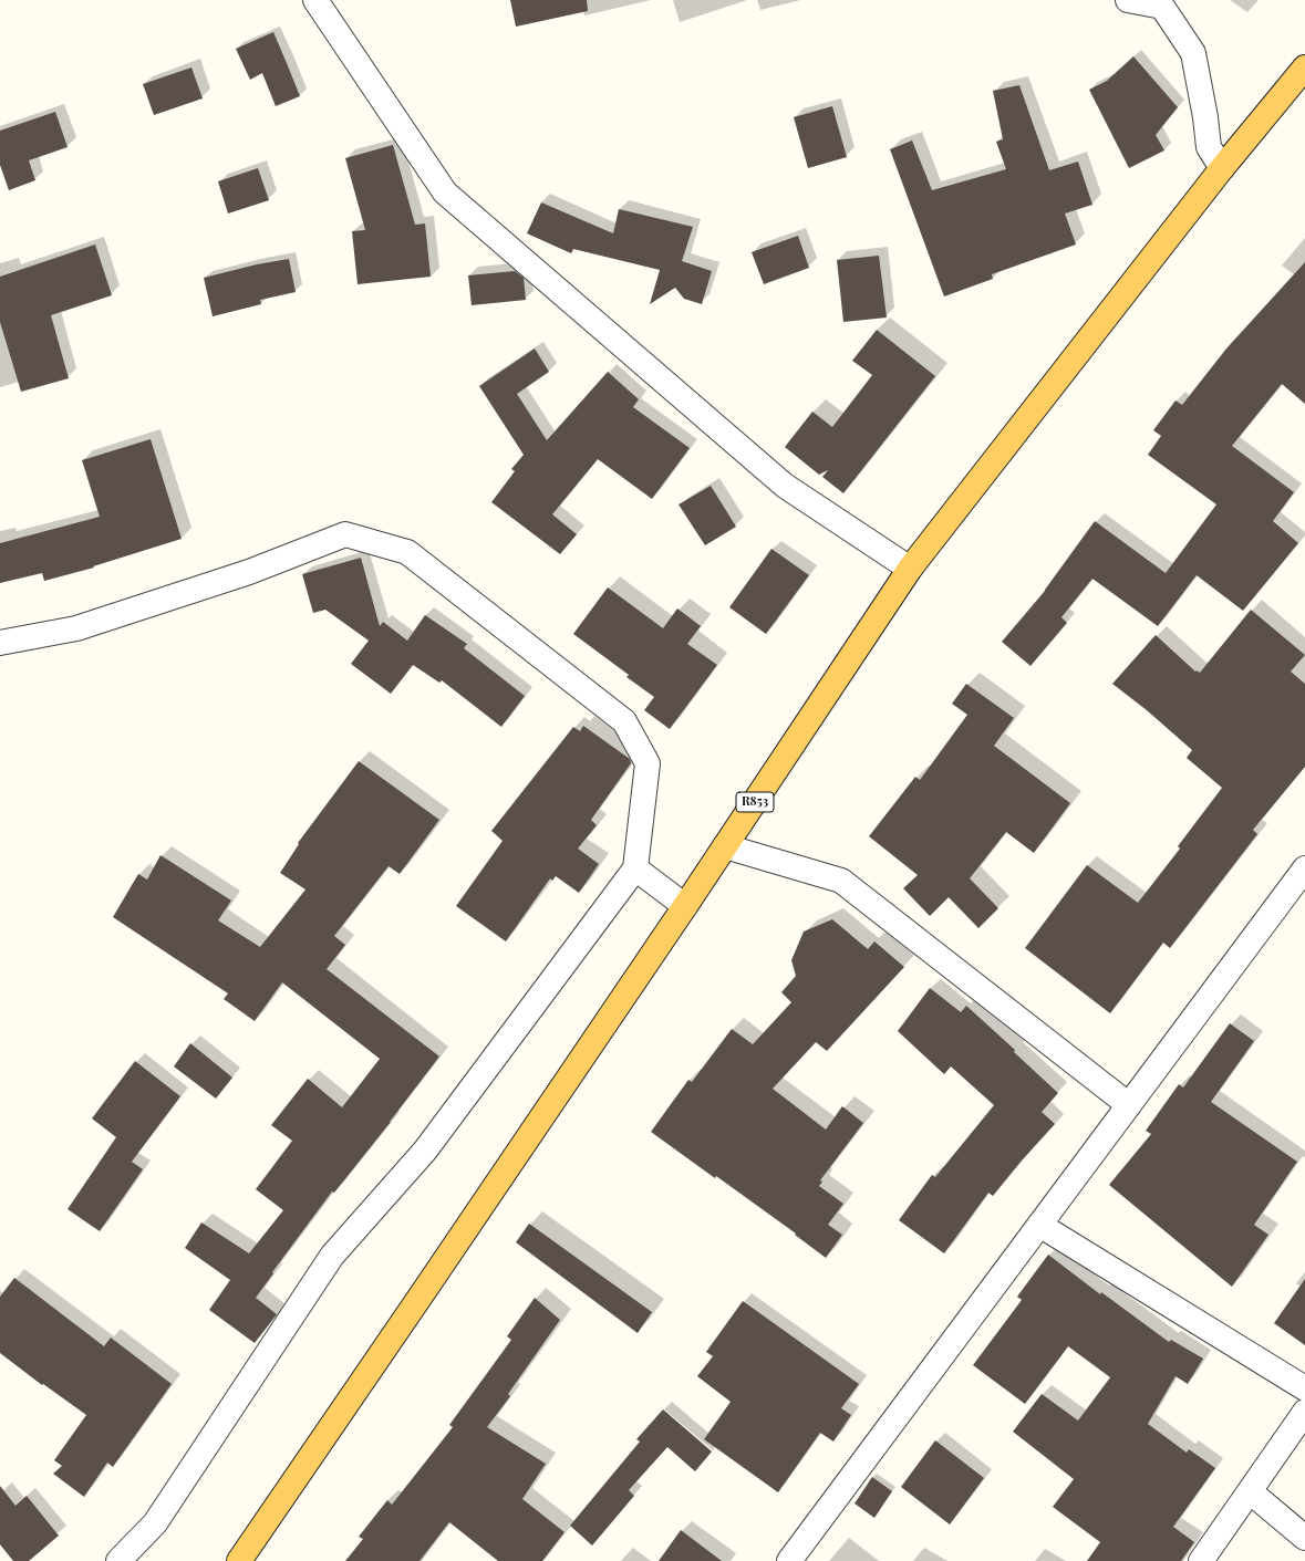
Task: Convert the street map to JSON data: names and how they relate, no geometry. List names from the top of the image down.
{
  "streets": {
    "main road": ["R853"]
  }
}
